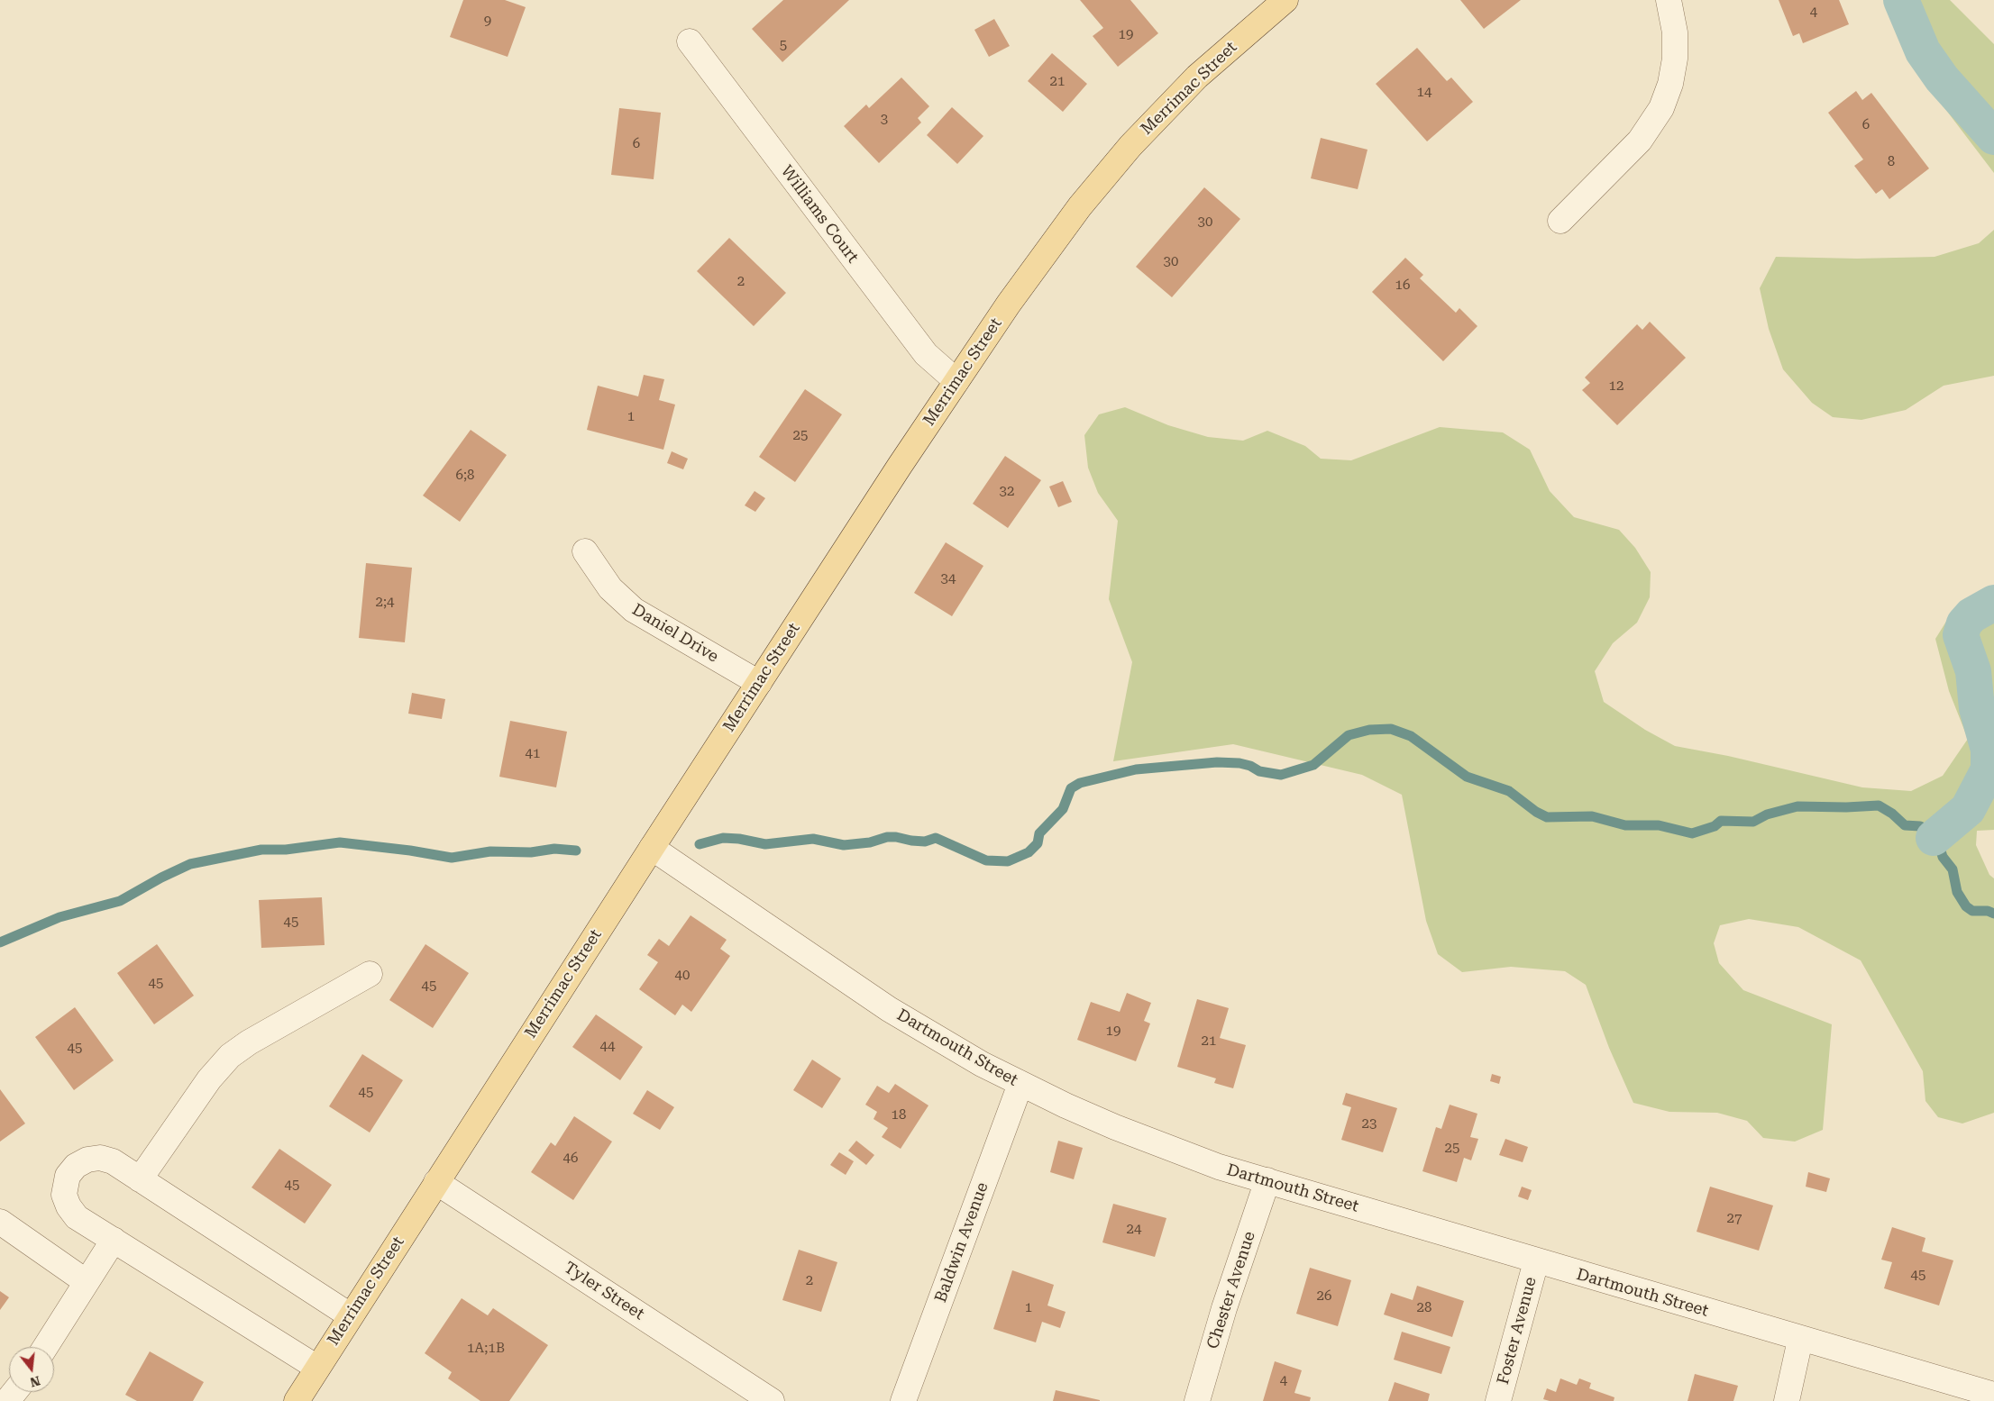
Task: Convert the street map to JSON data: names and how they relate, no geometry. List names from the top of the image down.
{
  "streets": {
    "main road": ["Merrimac Street"],
    "street": [
      "Williams Court",
      "Daniel Drive",
      "Dartmouth Street",
      "Baldwin Avenue",
      "Chester Avenue",
      "Tyler Street",
      "Foster Avenue"
    ]
  },
  "crossings": [
    ["Merrimac Street", "Williams Court"],
    ["Merrimac Street", "Daniel Drive"],
    ["Merrimac Street", "Dartmouth Street"],
    ["Merrimac Street", "Tyler Street"],
    ["Dartmouth Street", "Baldwin Avenue"],
    ["Dartmouth Street", "Chester Avenue"],
    ["Dartmouth Street", "Foster Avenue"]
  ],
  "house_numbers": [
    "4",
    "9",
    "19",
    "5",
    "21",
    "14",
    "3",
    "6",
    "6",
    "8",
    "30",
    "30",
    "2",
    "16",
    "12",
    "1",
    "25",
    "6;8",
    "32",
    "34",
    "2;4",
    "41",
    "45",
    "40",
    "45",
    "45",
    "19",
    "21",
    "44",
    "45",
    "45",
    "18",
    "23",
    "25",
    "46",
    "45",
    "27",
    "24",
    "45",
    "2",
    "26",
    "1",
    "28",
    "1A;1B",
    "4"
  ],
  "north": "bottom"
}
